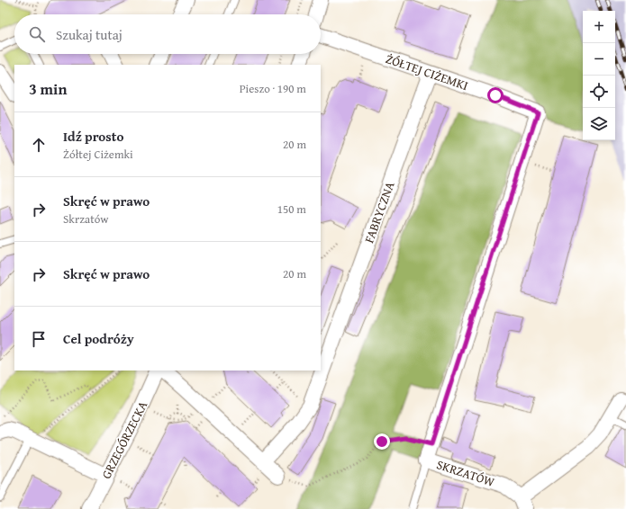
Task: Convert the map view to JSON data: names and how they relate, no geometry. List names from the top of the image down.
{
  "streets": {
    "street": [
      "ŻÓŁTEJ CIŻEMKI",
      "FABRYCZNA",
      "GRZEGÓRZECKA",
      "SKRZATÓW"
    ]
  },
  "crossings": [
    ["ŻÓŁTEJ CIŻEMKI", "FABRYCZNA"],
    ["ŻÓŁTEJ CIŻEMKI", "SKRZATÓW"]
  ],
  "page": {
    "map_buttons": ["+", "−"],
    "search": "Szukaj tutaj",
    "heading": ["3 min", "Pieszo · 190 m"],
    "list": [
      ["Idź prosto", "Żółtej Ciżemki", "20 m"],
      ["Skręć w prawo", "Skrzatów", "150 m"],
      ["Skręć w prawo", "20 m"],
      "Cel podróży"
    ]
  }
}
